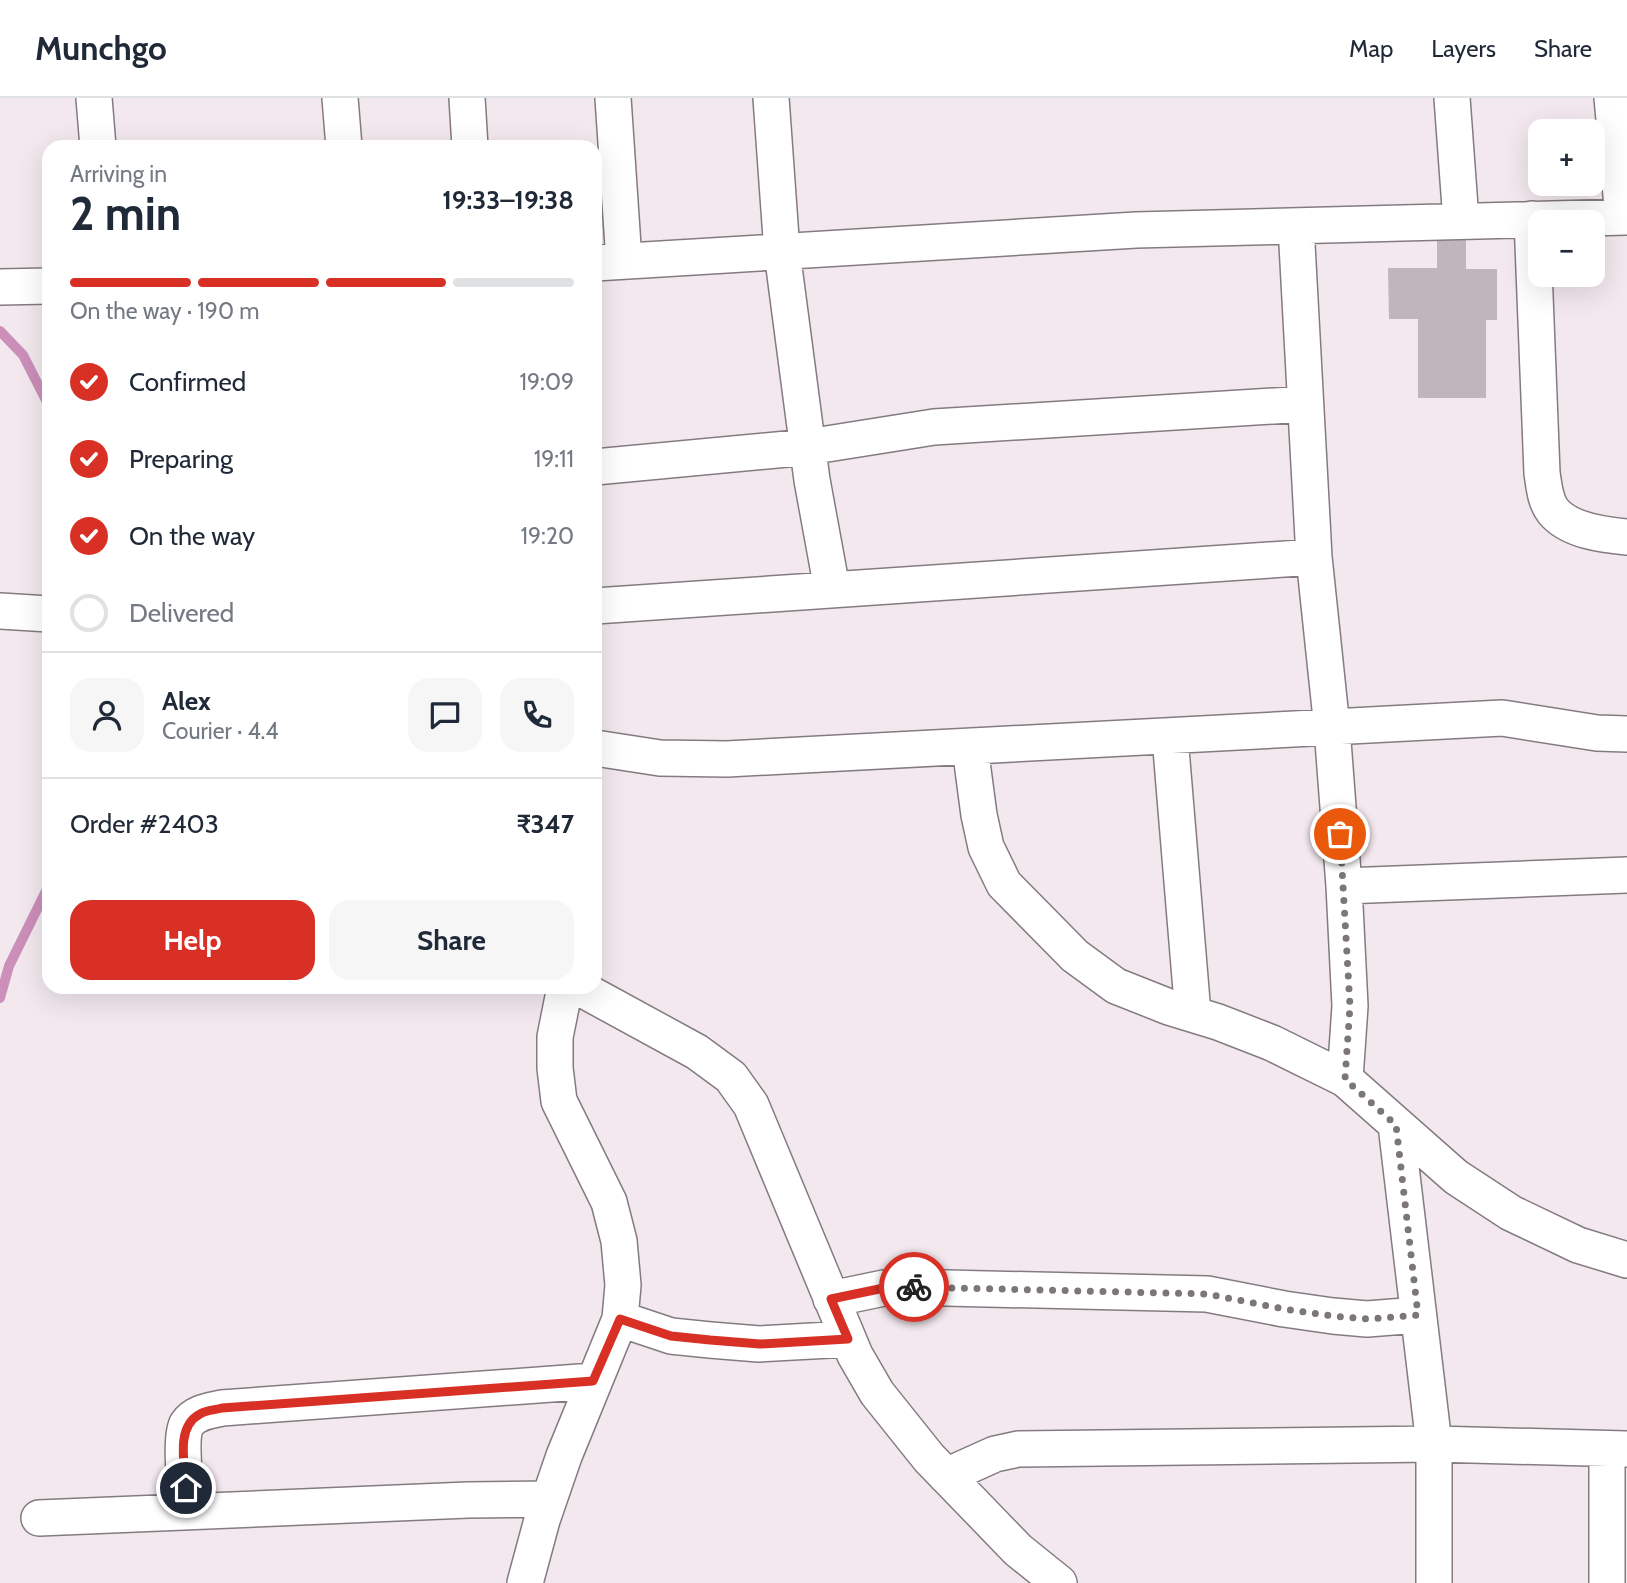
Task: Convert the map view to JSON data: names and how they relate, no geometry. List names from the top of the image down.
{
  "page": {
    "header": "Munchgo",
    "nav": ["Map", "Layers", "Share"],
    "map_buttons": ["+", "−"],
    "heading": ["2 min", "Arriving in", "19:33–19:38"],
    "panel": [
      "Alex",
      "Courier · 4.4",
      "Order #2403",
      "₹347"
    ],
    "bar": "On the way · 190 m",
    "list": [
      ["Confirmed", "19:09"],
      ["Preparing", "19:11"],
      ["On the way", "19:20"],
      "Delivered"
    ],
    "buttons": ["Help", "Share"]
  }
}
